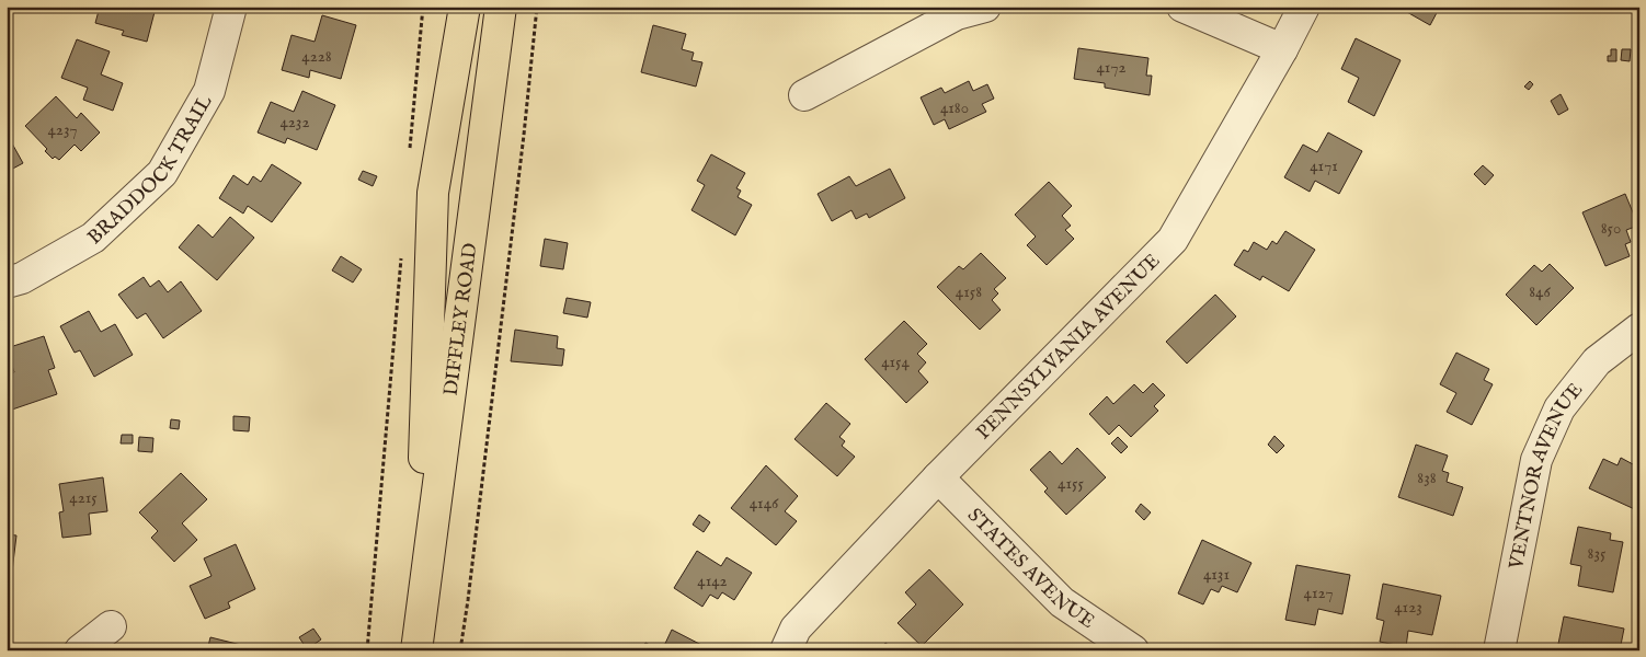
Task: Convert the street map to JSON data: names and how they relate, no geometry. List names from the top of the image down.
{
  "streets": {
    "main road": ["DIFFLEY ROAD"],
    "street": [
      "BRADDOCK TRAIL",
      "PENNSYLVANIA AVENUE",
      "VENTNOR AVENUE",
      "STATES AVENUE"
    ]
  },
  "crossings": [
    ["PENNSYLVANIA AVENUE", "STATES AVENUE"]
  ],
  "house_numbers": [
    "4228",
    "4172",
    "4180",
    "4232",
    "4237",
    "4171",
    "850",
    "4158",
    "846",
    "4154",
    "838",
    "4155",
    "4215",
    "4146",
    "835",
    "4131",
    "4142",
    "4127",
    "4123"
  ]
}
